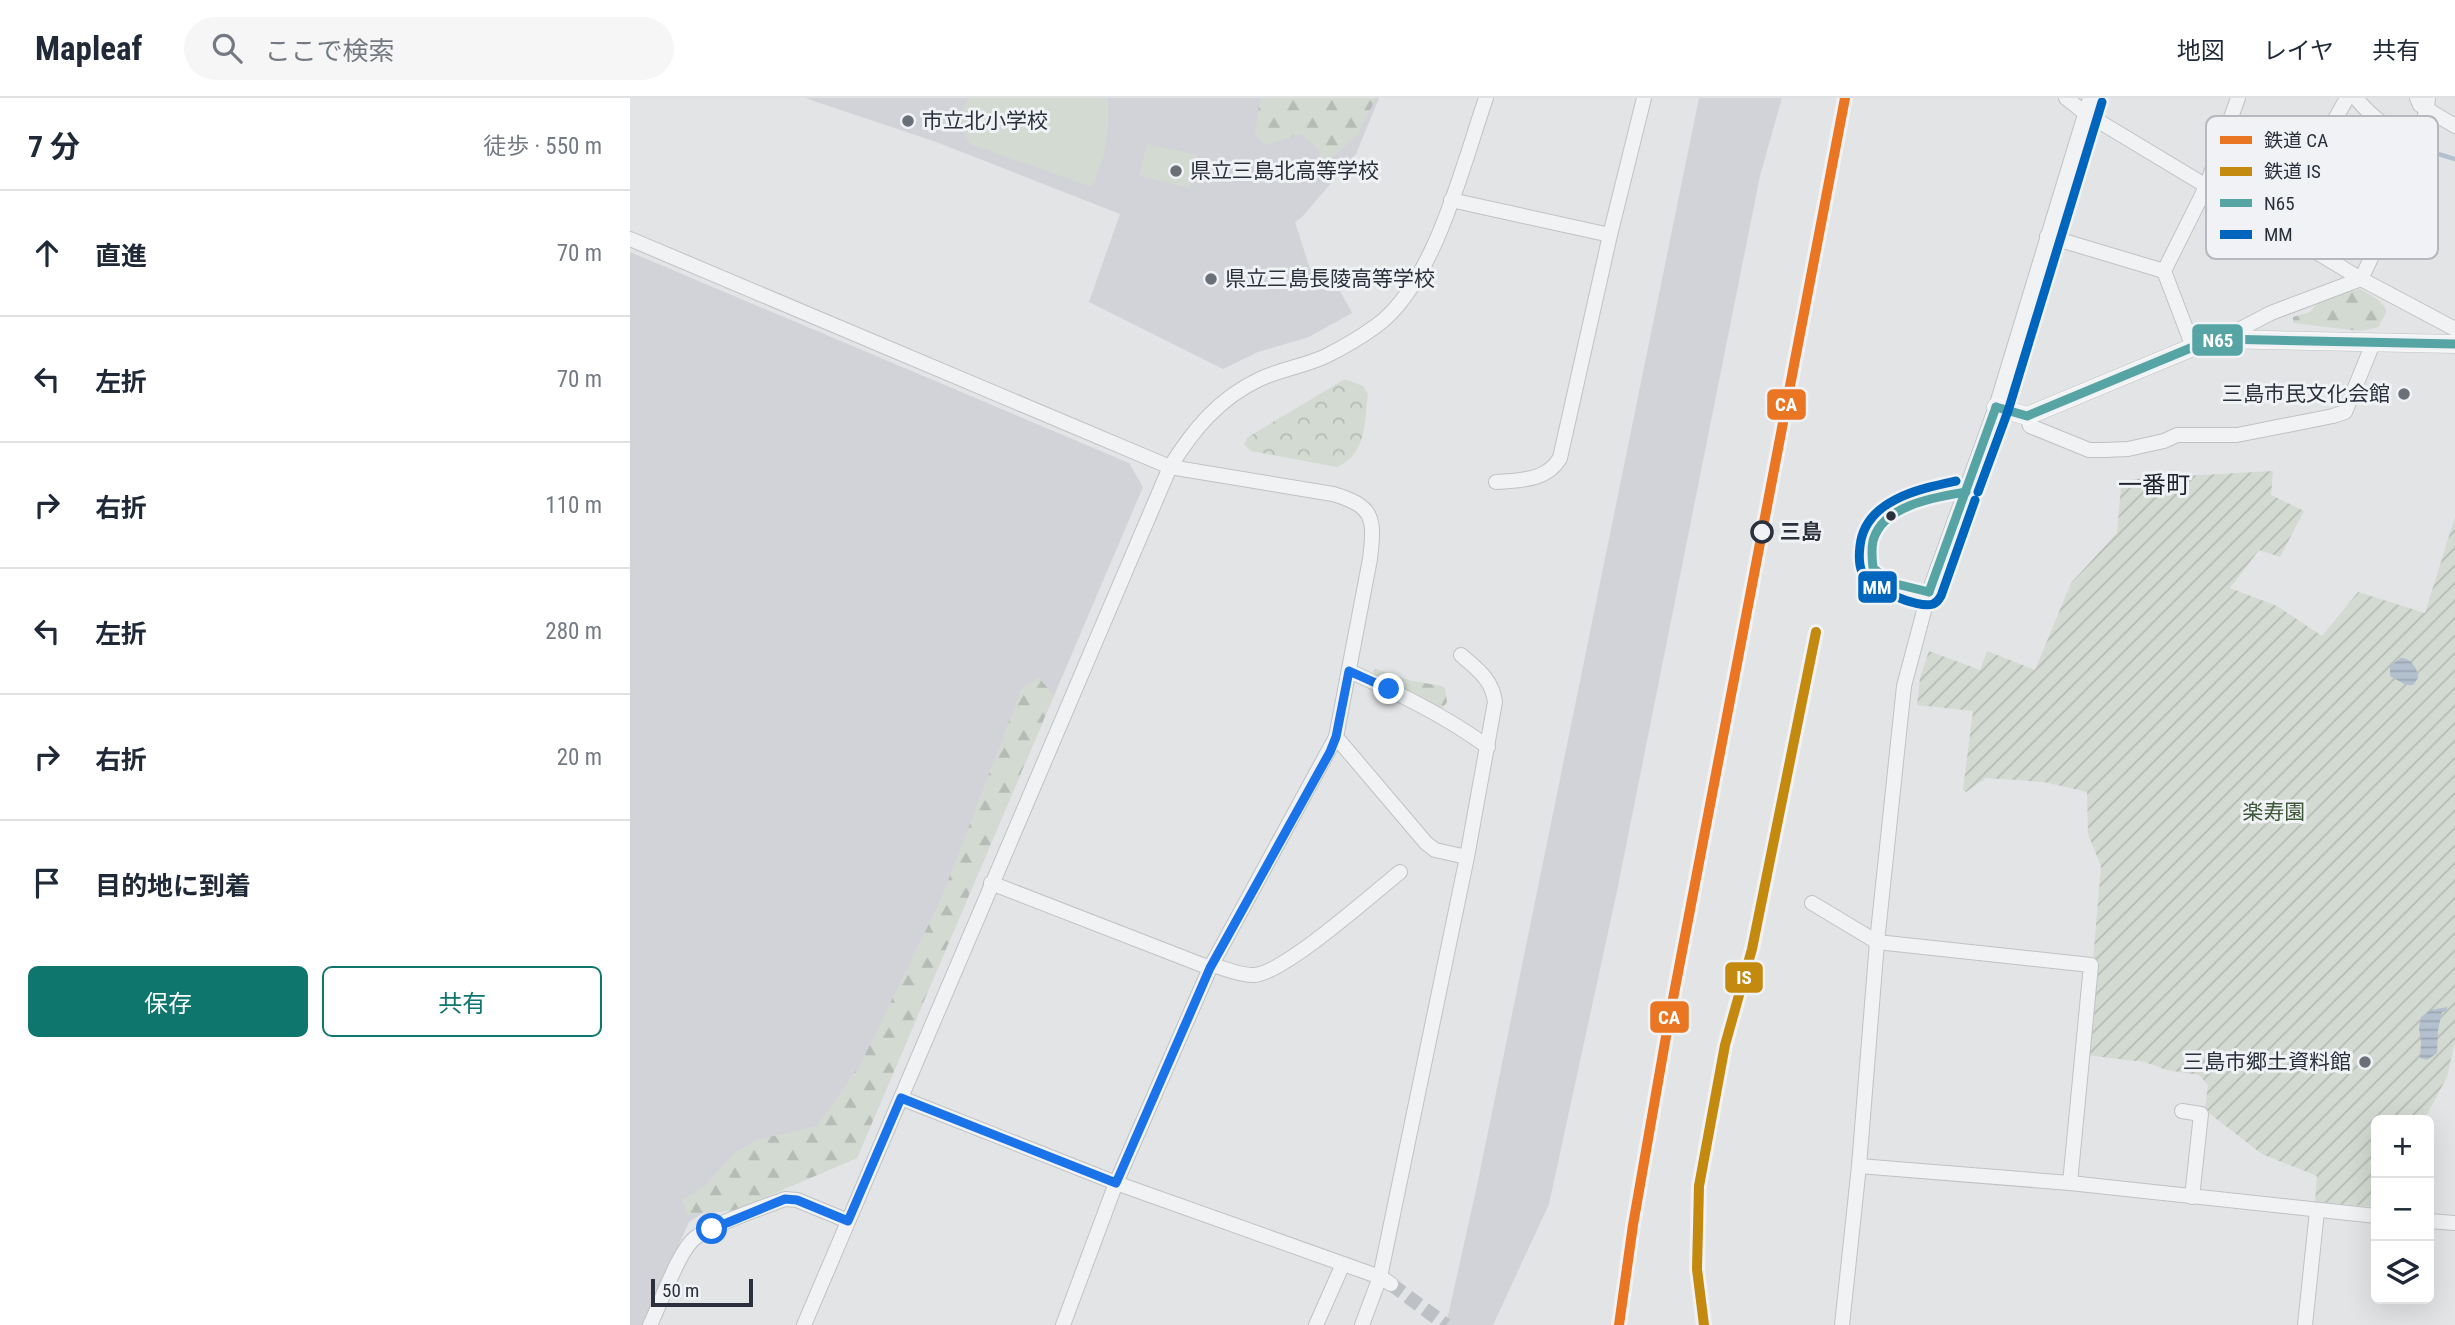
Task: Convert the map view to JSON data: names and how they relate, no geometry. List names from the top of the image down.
{
  "districts": ["一番町"],
  "parks": ["楽寿園"],
  "places": [
    "市立北小学校",
    "県立三島北高等学校",
    "県立三島長陵高等学校",
    "三島市民文化会館",
    "三島",
    "三島市郷土資料館"
  ],
  "lines": [
    "rail line CA",
    "transit line MM",
    "transit line N65",
    "rail line IS"
  ],
  "legend": [
    "鉄道 CA",
    "鉄道 IS",
    "N65",
    "MM"
  ],
  "scale_bar": "50 m",
  "page": {
    "header": "Mapleaf",
    "search": "ここで検索",
    "nav": ["地図", "レイヤ", "共有"],
    "heading": ["7 分", "徒歩 · 550 m"],
    "list": [
      ["直進", "70 m"],
      ["左折", "70 m"],
      ["右折", "110 m"],
      ["左折", "280 m"],
      ["右折", "20 m"],
      "目的地に到着"
    ],
    "buttons": ["保存", "共有"],
    "map_buttons": ["+", "−"],
    "scale": "50 m"
  }
}
